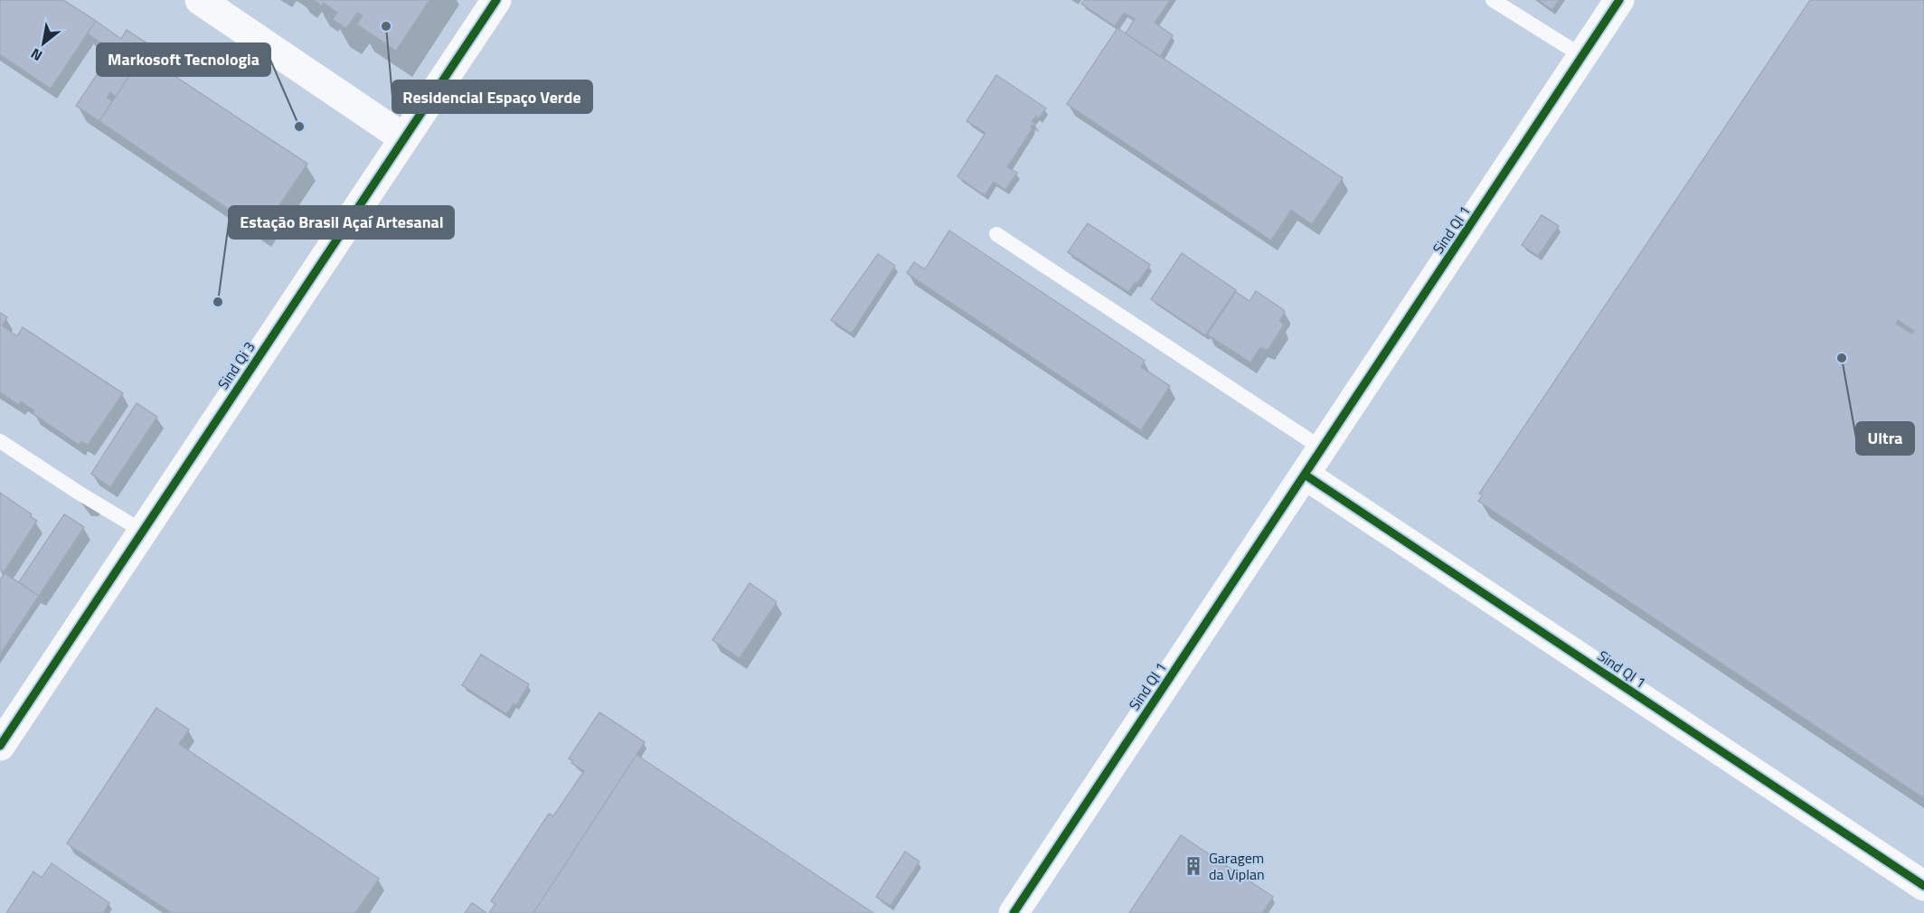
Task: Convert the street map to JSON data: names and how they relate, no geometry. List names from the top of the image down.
{
  "streets": {
    "street": ["Sind QI 1", "Sind Qi 3"]
  },
  "places": {
    "other": [
      "Residencial Espaço Verde",
      "Markosoft Tecnologia",
      "Estação Brasil Açaí Artesanal",
      "Ultra"
    ],
    "building": ["Garagem da Viplan"]
  },
  "north": "bottom left"
}
